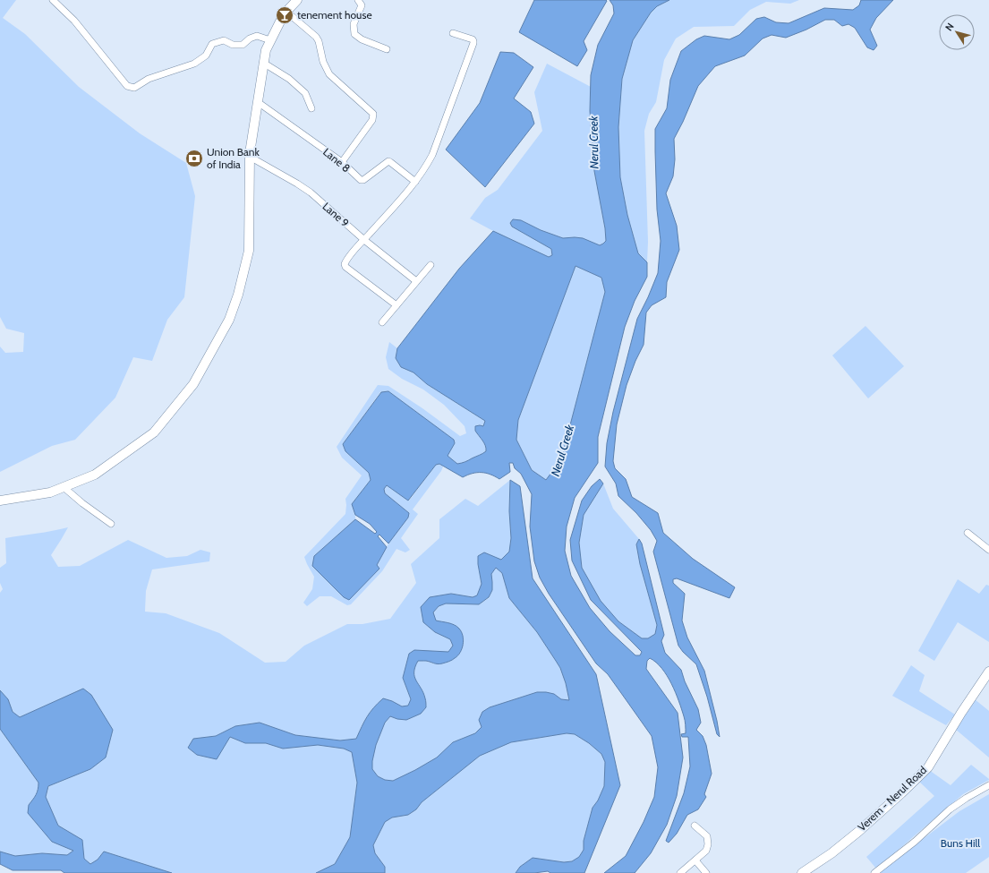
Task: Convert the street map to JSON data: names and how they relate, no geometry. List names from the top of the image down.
{
  "streets": {
    "main road": ["Verem - Nerul Road"],
    "street": ["Lane 8", "Lane 9"]
  },
  "water": ["Nerul Creek"],
  "parks": ["Buns Hill"],
  "places": {
    "bar": ["tenement house"],
    "bank": ["Union Bank of India"]
  },
  "north": "top left"
}
